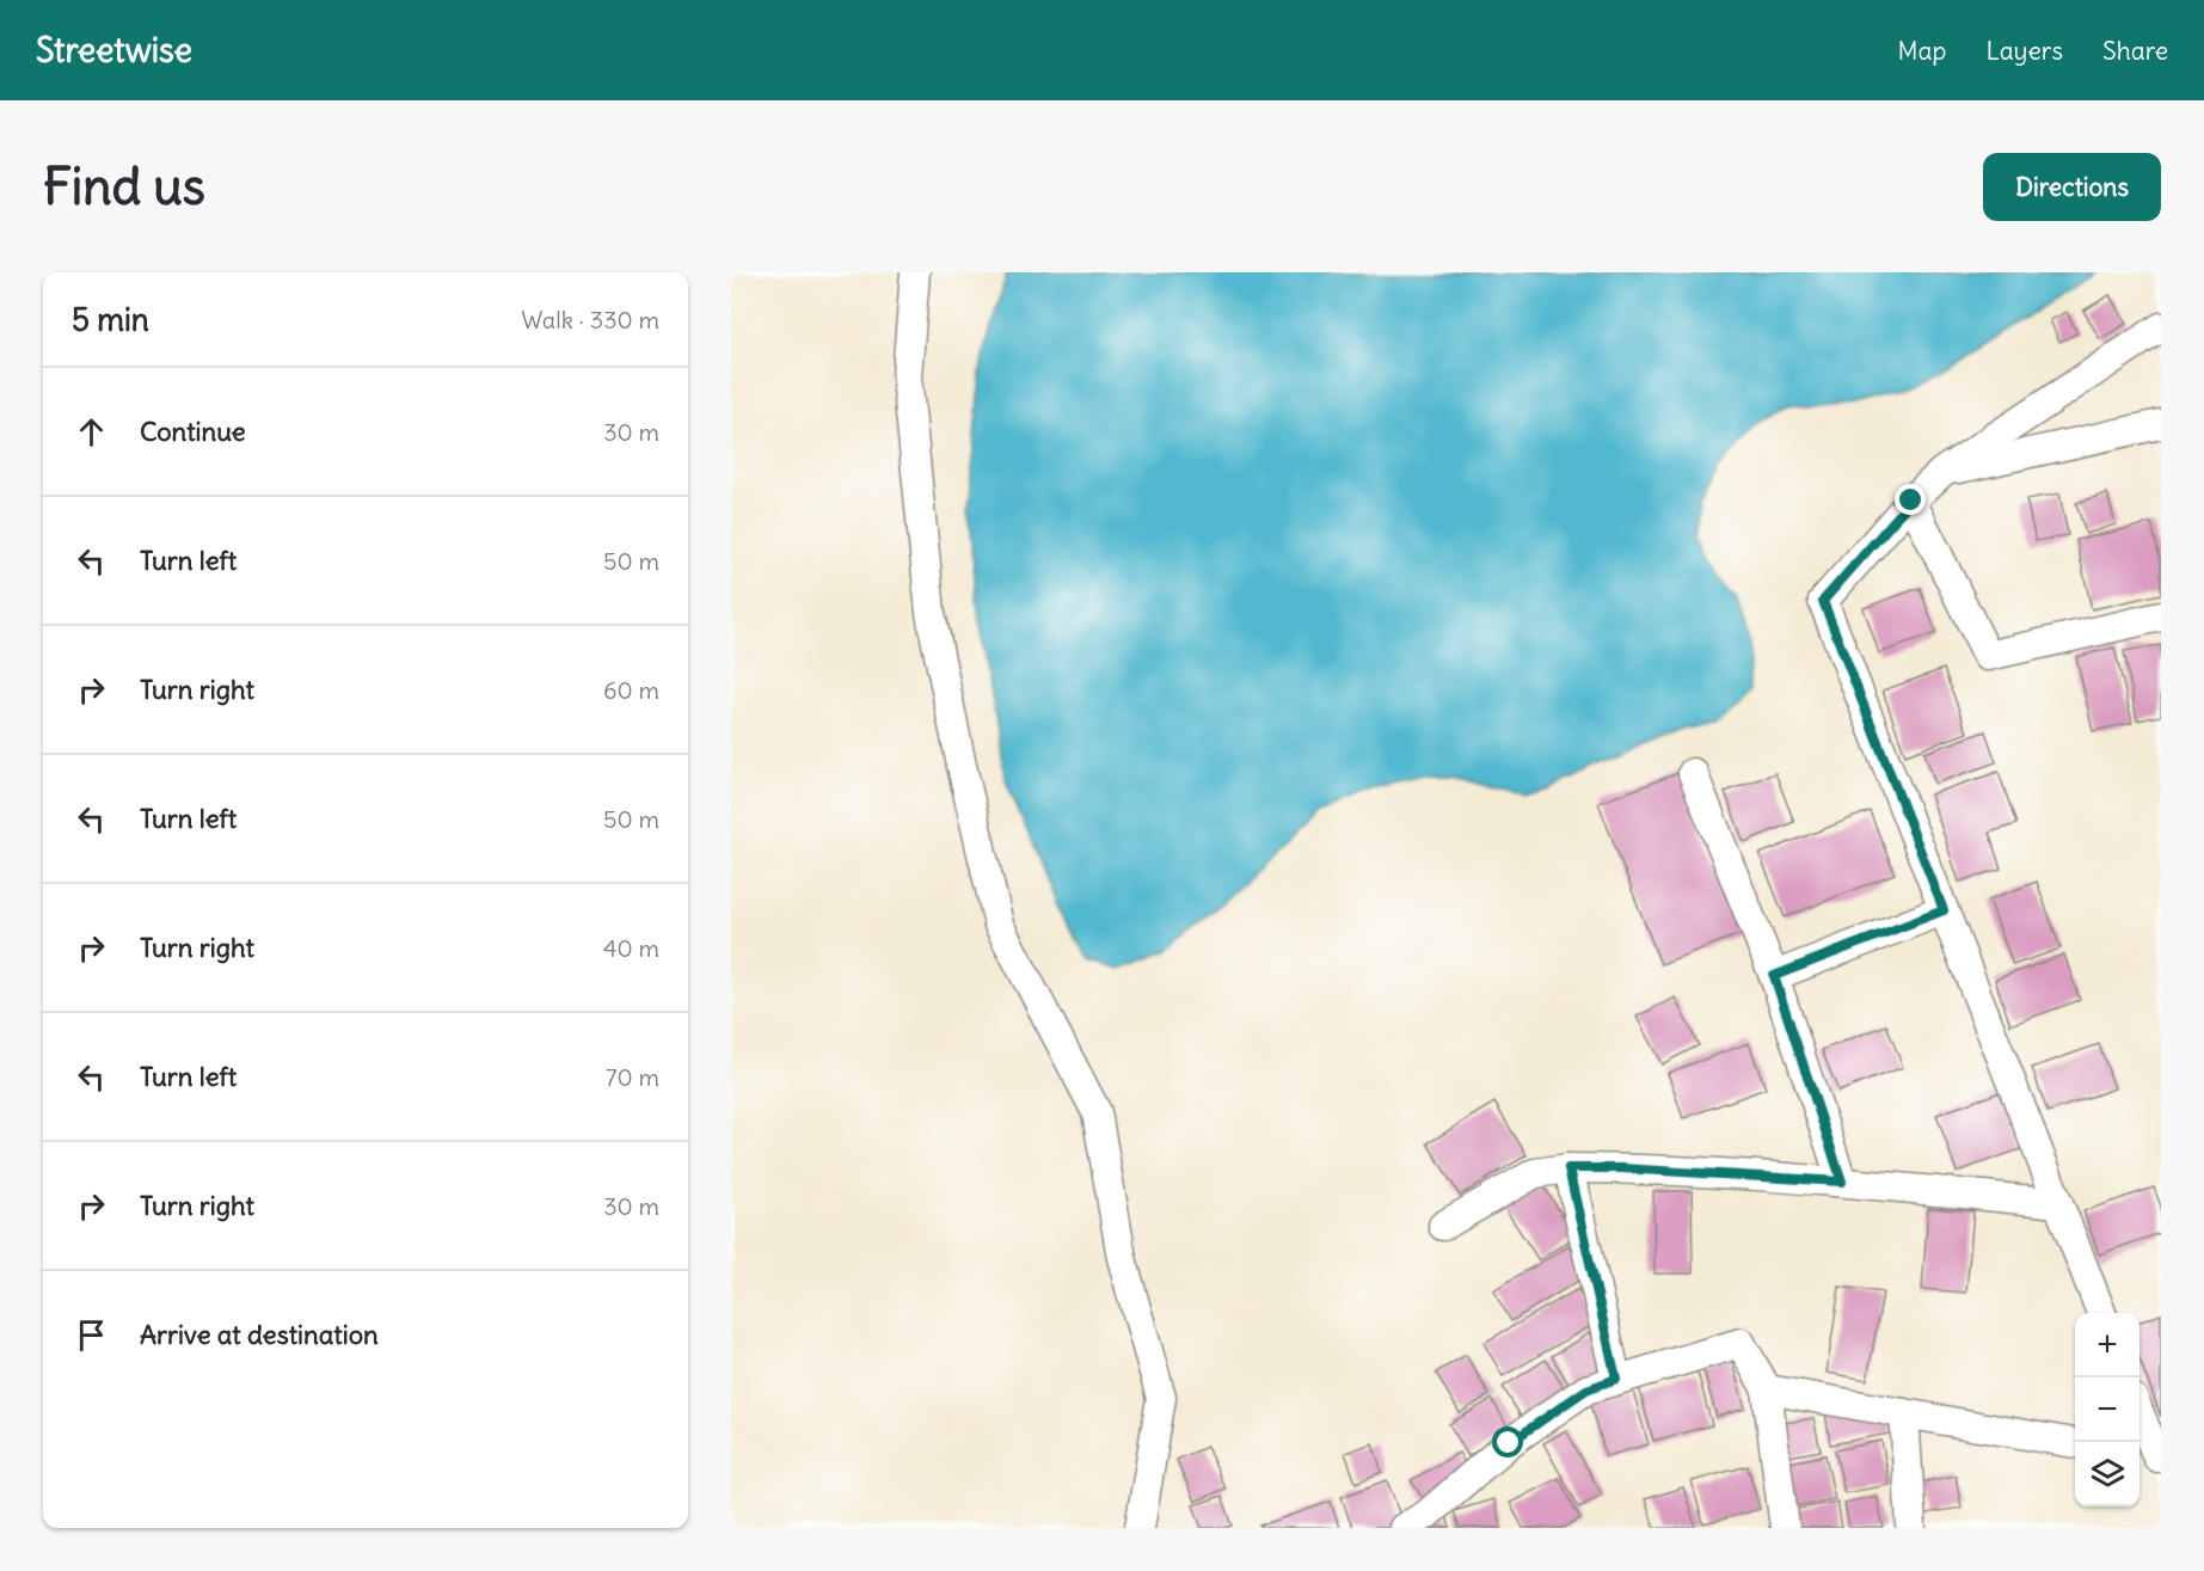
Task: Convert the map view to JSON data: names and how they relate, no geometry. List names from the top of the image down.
{
  "page": {
    "header": "Streetwise",
    "nav": ["Map", "Layers", "Share"],
    "buttons": "Directions",
    "title": "Find us",
    "heading": ["5 min", "Walk · 330 m"],
    "list": [
      ["Continue", "30 m"],
      ["Turn left", "50 m"],
      ["Turn right", "60 m"],
      ["Turn left", "50 m"],
      ["Turn right", "40 m"],
      ["Turn left", "70 m"],
      ["Turn right", "30 m"],
      "Arrive at destination"
    ],
    "map_buttons": ["+", "−"]
  }
}
